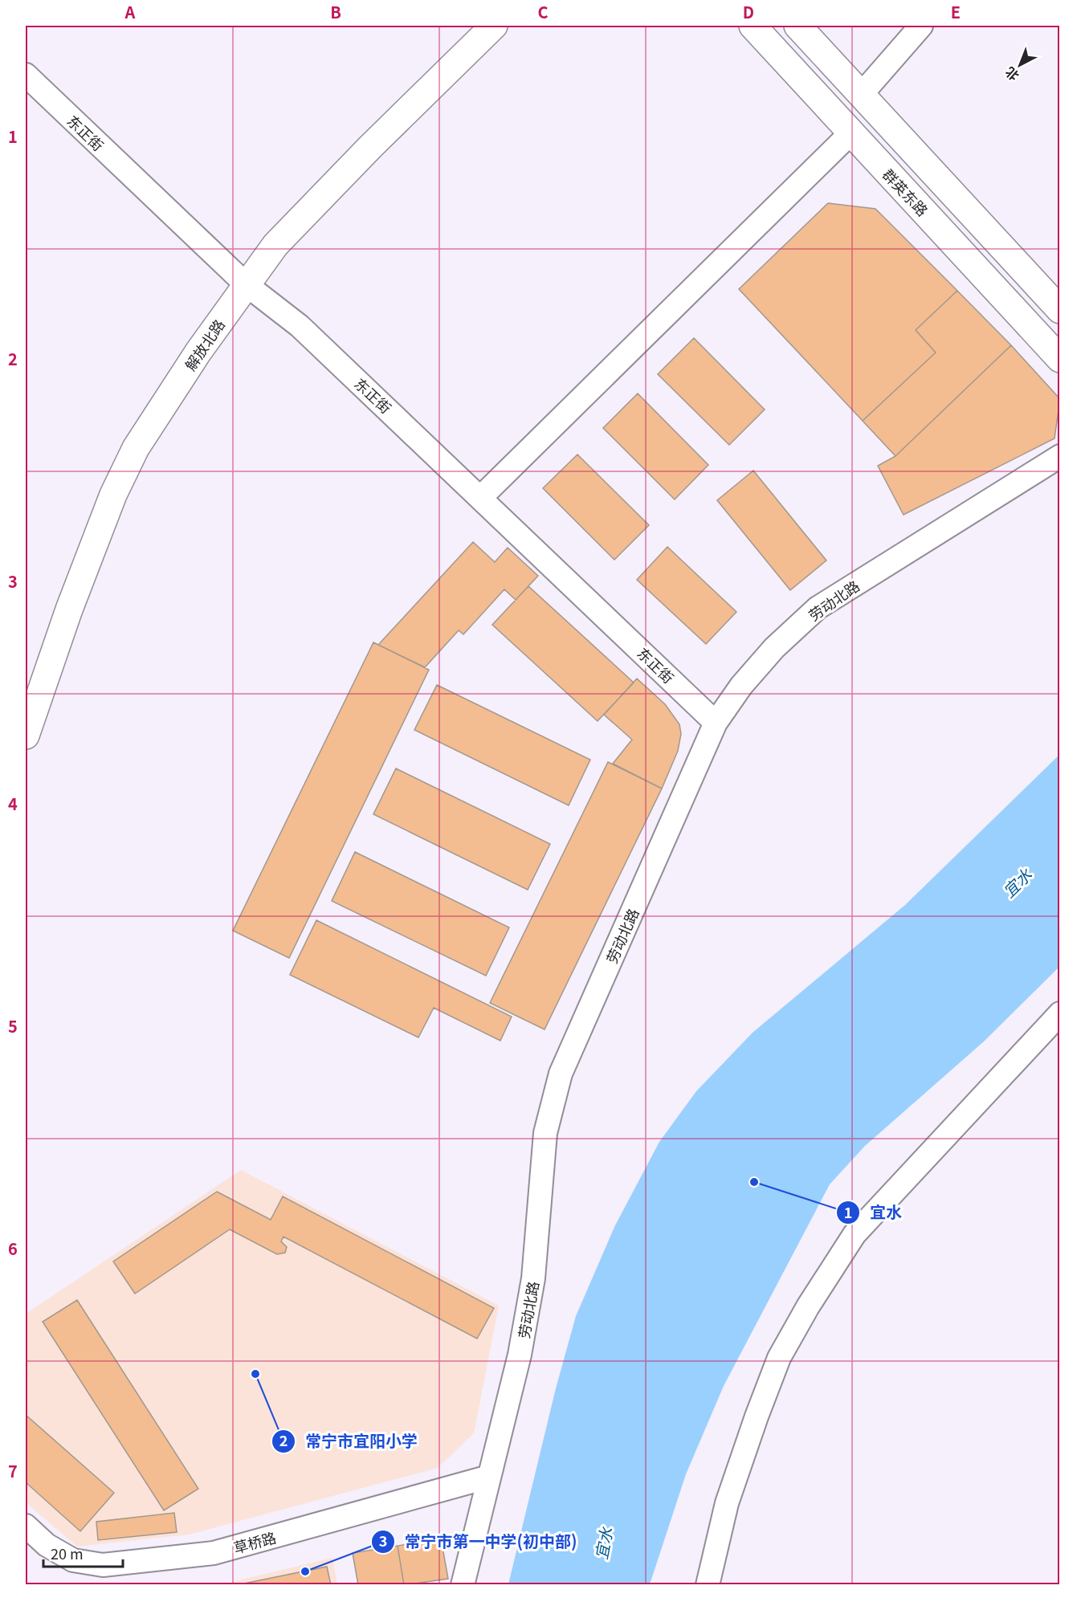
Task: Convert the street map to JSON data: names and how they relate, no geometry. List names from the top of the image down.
{
  "streets": {
    "street": [
      "东正街",
      "群英东路",
      "解放北路",
      "劳动北路",
      "草桥路"
    ]
  },
  "crossings": [
    ["东正街", "解放北路"],
    ["东正街", "劳动北路"],
    ["劳动北路", "草桥路"]
  ],
  "water": ["宜水"],
  "places": ["宜水", "常宁市宜阳小学", "常宁市第一中学(初中部)"],
  "scale_bar": "20 m",
  "north": "bottom left",
  "grid": {
    "columns": [
      "A",
      "B",
      "C",
      "D",
      "E"
    ],
    "rows": [
      "1",
      "2",
      "3",
      "4",
      "5",
      "6",
      "7"
    ]
  }
}
